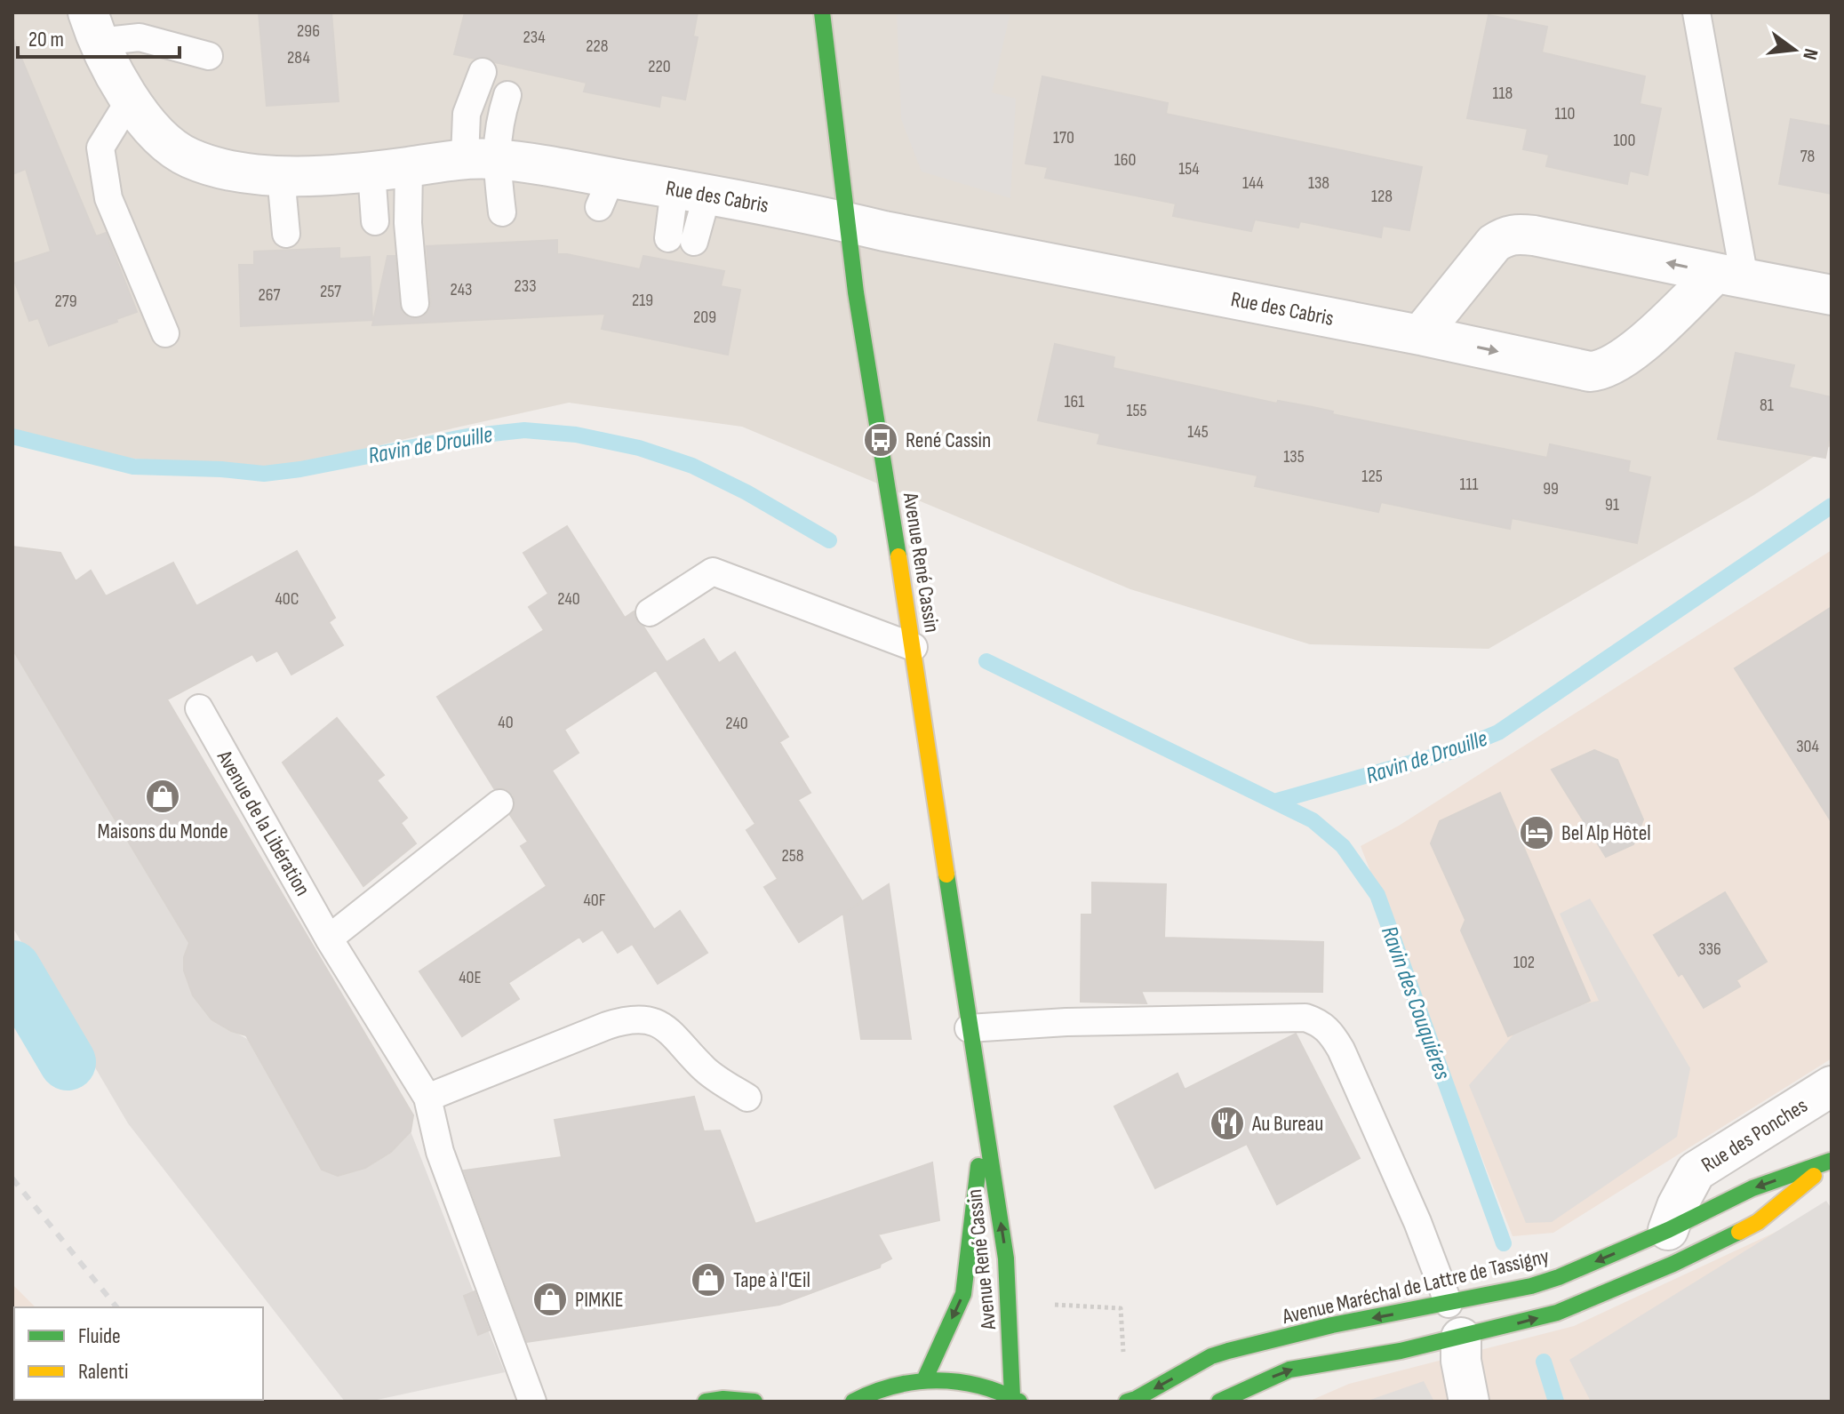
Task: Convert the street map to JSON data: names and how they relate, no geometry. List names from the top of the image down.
{
  "streets": {
    "main road": ["Avenue René Cassin", "Avenue Maréchal de Lattre de Tassigny"],
    "street": ["Rue des Cabris", "Rue des Ponches"],
    "lane": ["Avenue de la Libération"]
  },
  "crossings": [
    ["Rue des Cabris", "Avenue René Cassin"],
    ["Rue des Ponches", "Avenue Maréchal de Lattre de Tassigny"]
  ],
  "water": ["Ravin de Drouille", "Ravin des Couquiéres"],
  "places": {
    "bus stop": ["René Cassin"],
    "shop": ["Maisons du Monde", "Tape à l'Œil", "PIMKIE"],
    "hotel": ["Bel Alp Hôtel"],
    "restaurant": ["Au Bureau"]
  },
  "house_numbers": [
    "296",
    "234",
    "228",
    "284",
    "220",
    "118",
    "110",
    "170",
    "100",
    "78",
    "160",
    "154",
    "144",
    "138",
    "128",
    "233",
    "243",
    "257",
    "267",
    "219",
    "279",
    "209",
    "161",
    "81",
    "155",
    "145",
    "135",
    "125",
    "111",
    "99",
    "91",
    "40C",
    "240",
    "40",
    "240",
    "304",
    "258",
    "40F",
    "336",
    "102",
    "40E"
  ],
  "legend": ["Fluide", "Ralenti"],
  "scale_bar": "20 m",
  "north": "right"
}
